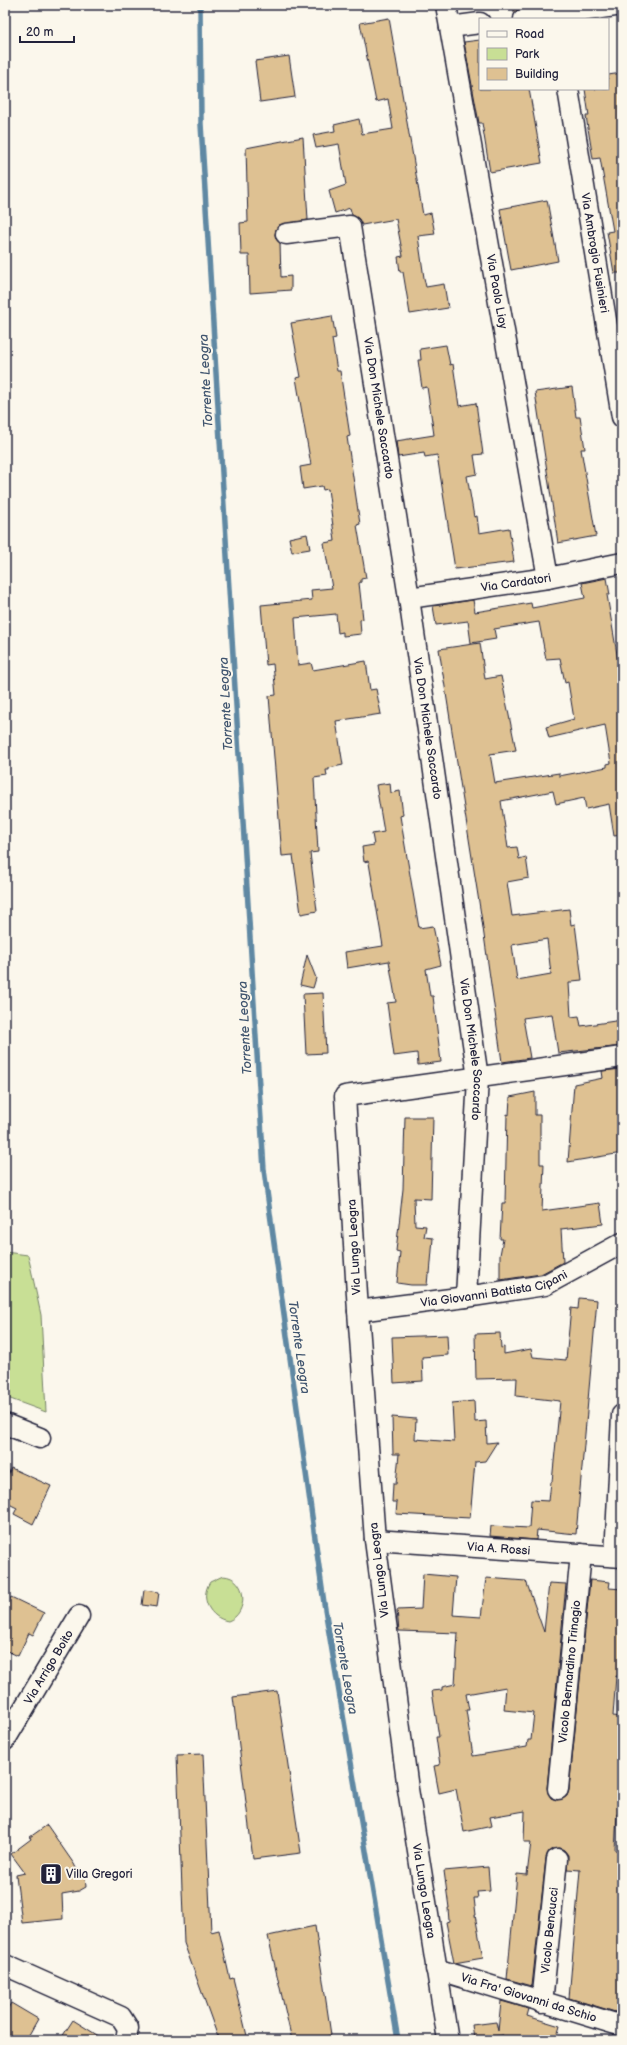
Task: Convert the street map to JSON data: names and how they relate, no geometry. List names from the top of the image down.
{
  "streets": {
    "street": [
      "Via Ambrogio Fusinieri",
      "Via Paolo Lioy",
      "Via Don Michele Saccardo",
      "Via Cardatori",
      "Via Lungo Leogra",
      "Via Giovanni Battista Cipani",
      "Via A. Rossi",
      "Via Arrigo Boito",
      "Vicolo Bernardino Trinagio",
      "Vicolo Bencucci",
      "Via Fra' Giovanni da Schio"
    ]
  },
  "crossings": [
    ["Via Paolo Lioy", "Via Cardatori"],
    ["Via Don Michele Saccardo", "Via Cardatori"],
    ["Via Don Michele Saccardo", "Via Lungo Leogra"],
    ["Via Don Michele Saccardo", "Via Giovanni Battista Cipani"],
    ["Via Lungo Leogra", "Via Giovanni Battista Cipani"],
    ["Via Lungo Leogra", "Via A. Rossi"],
    ["Via Lungo Leogra", "Via Fra' Giovanni da Schio"],
    ["Via A. Rossi", "Vicolo Bernardino Trinagio"],
    ["Vicolo Bencucci", "Via Fra' Giovanni da Schio"]
  ],
  "water": ["Torrente Leogra"],
  "places": {
    "building": ["Villa Gregori"]
  },
  "legend": ["Road", "Park", "Building"],
  "scale_bar": "20 m"
}
